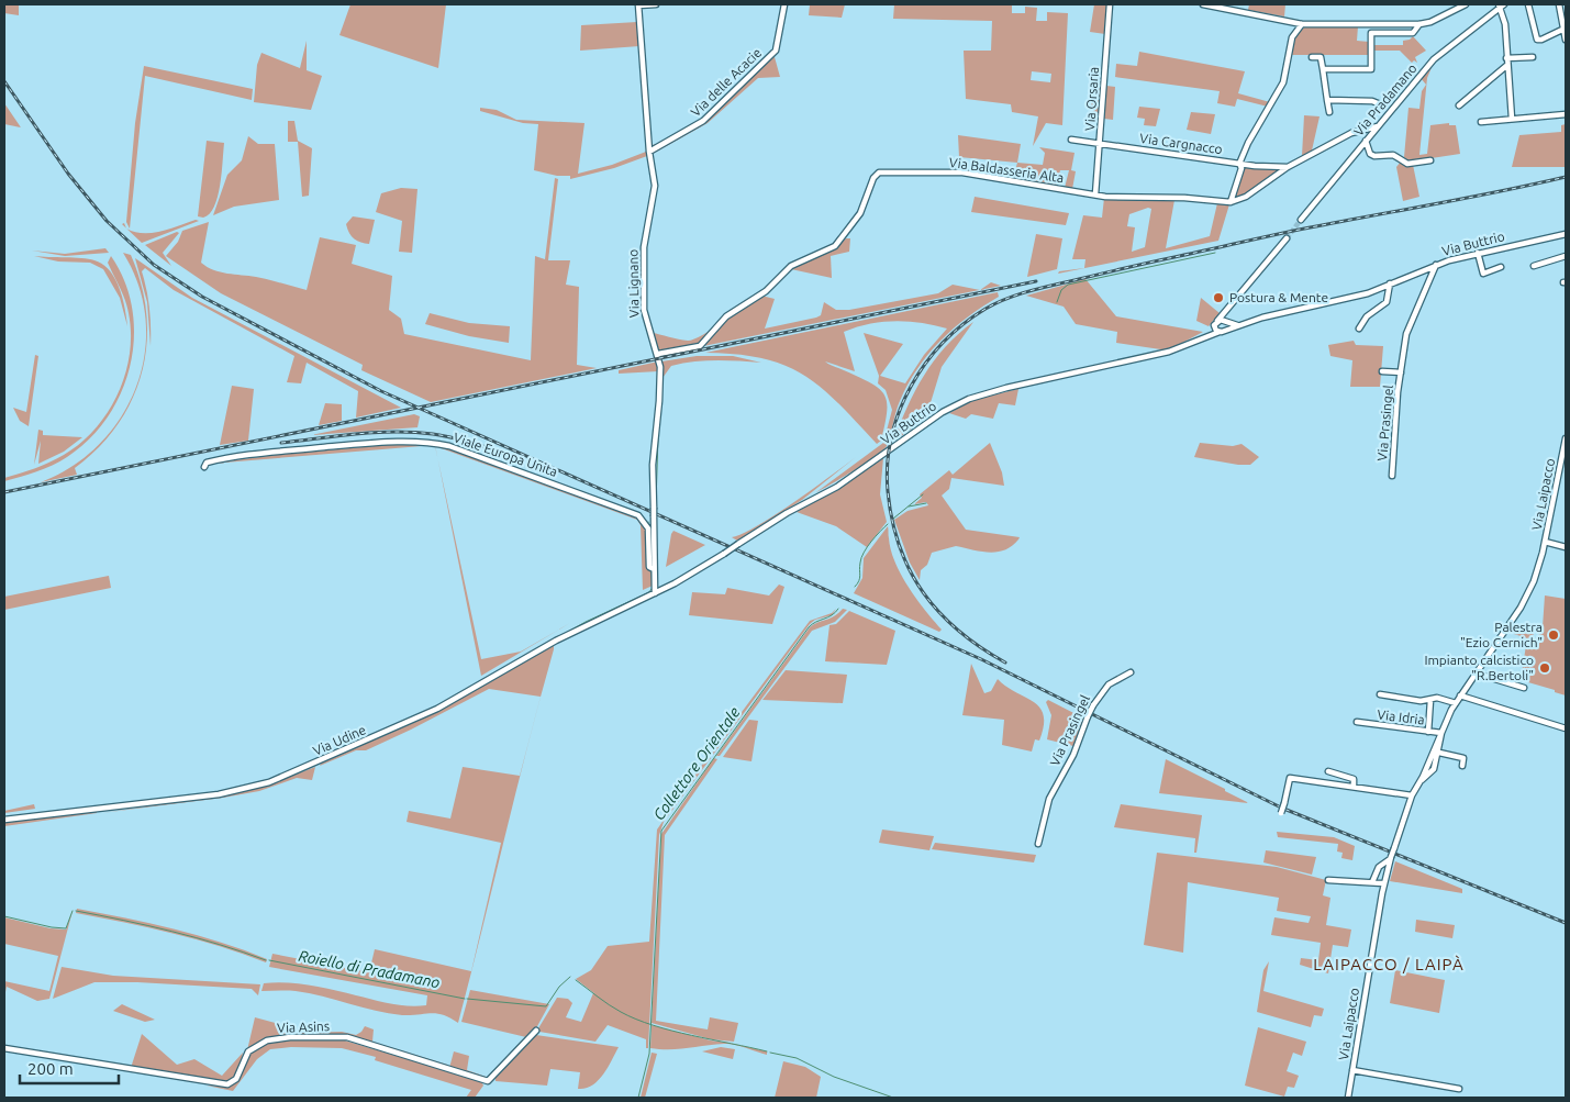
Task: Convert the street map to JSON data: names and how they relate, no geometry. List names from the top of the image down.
{
  "streets": {
    "street": [
      "Via delle Acacie",
      "Via Orsaria",
      "Via Pradamano",
      "Via Cargnacco",
      "Via Baldasseria Alta",
      "Via Buttrio",
      "Via Lignano",
      "Via Prasingel",
      "Viale Europa Unita",
      "Via Laipacco",
      "Via Idria",
      "Via Udine",
      "Via Asins"
    ]
  },
  "crossings": [
    ["Via delle Acacie", "Via Lignano"],
    ["Via Orsaria", "Via Cargnacco"],
    ["Via Orsaria", "Via Baldasseria Alta"],
    ["Via Pradamano", "Via Baldasseria Alta"],
    ["Via Cargnacco", "Via Baldasseria Alta"],
    ["Via Baldasseria Alta", "Via Lignano"],
    ["Via Buttrio", "Via Lignano"],
    ["Via Buttrio", "Via Prasingel"],
    ["Via Buttrio", "Via Udine"],
    ["Via Lignano", "Viale Europa Unita"],
    ["Via Lignano", "Via Udine"],
    ["Via Laipacco", "Via Idria"]
  ],
  "districts": ["LAIPACCO / LAIPÀ"],
  "water": ["Collettore Orientale", "Roiello di Pradamano"],
  "places": ["Postura & Mente", "Palestra \"Ezio Cernich\"", "Impianto calcistico \"R.Bertoli\""],
  "scale_bar": "200 m"
}
